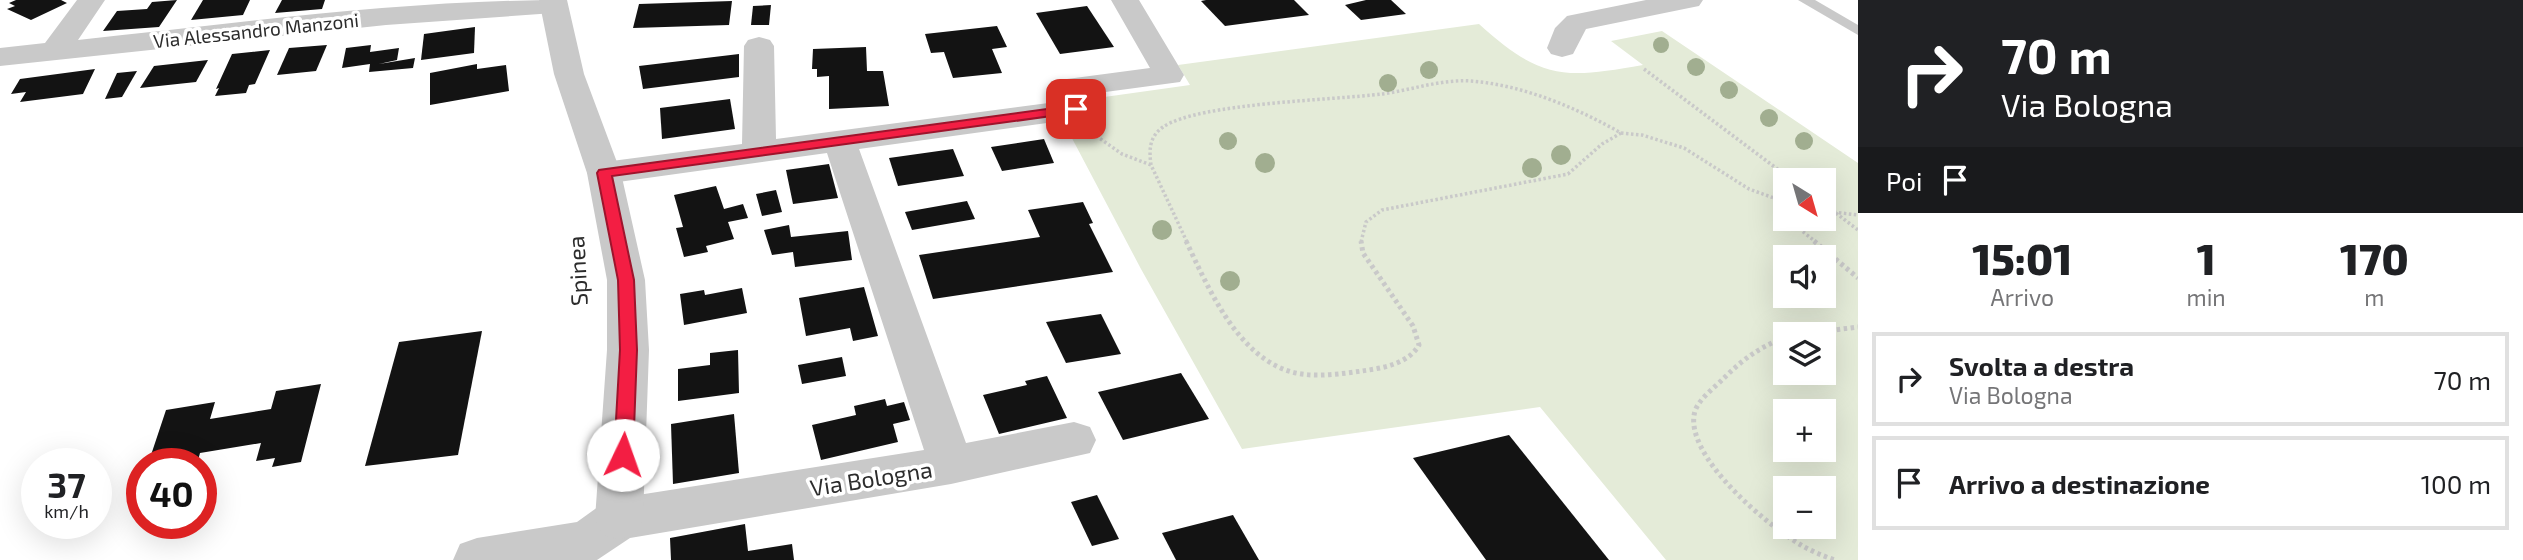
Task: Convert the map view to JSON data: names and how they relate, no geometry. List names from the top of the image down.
{
  "streets": {
    "street": ["Via Alessandro Manzoni", "Via Bologna"]
  },
  "north": "bottom right",
  "page": {
    "turn": ["70 m", "Via Bologna"],
    "then": "Poi",
    "map_buttons": ["+", "−"],
    "eta": [
      "15:01",
      "Arrivo",
      "1",
      "min",
      "170",
      "m"
    ],
    "list": [
      {
        "name": "Svolta a destra",
        "note": "Via Bologna",
        "value": "70 m"
      },
      {
        "name": "Arrivo a destinazione",
        "value": "100 m"
      }
    ],
    "speed": "37 km/h",
    "limit": "40"
  }
}
